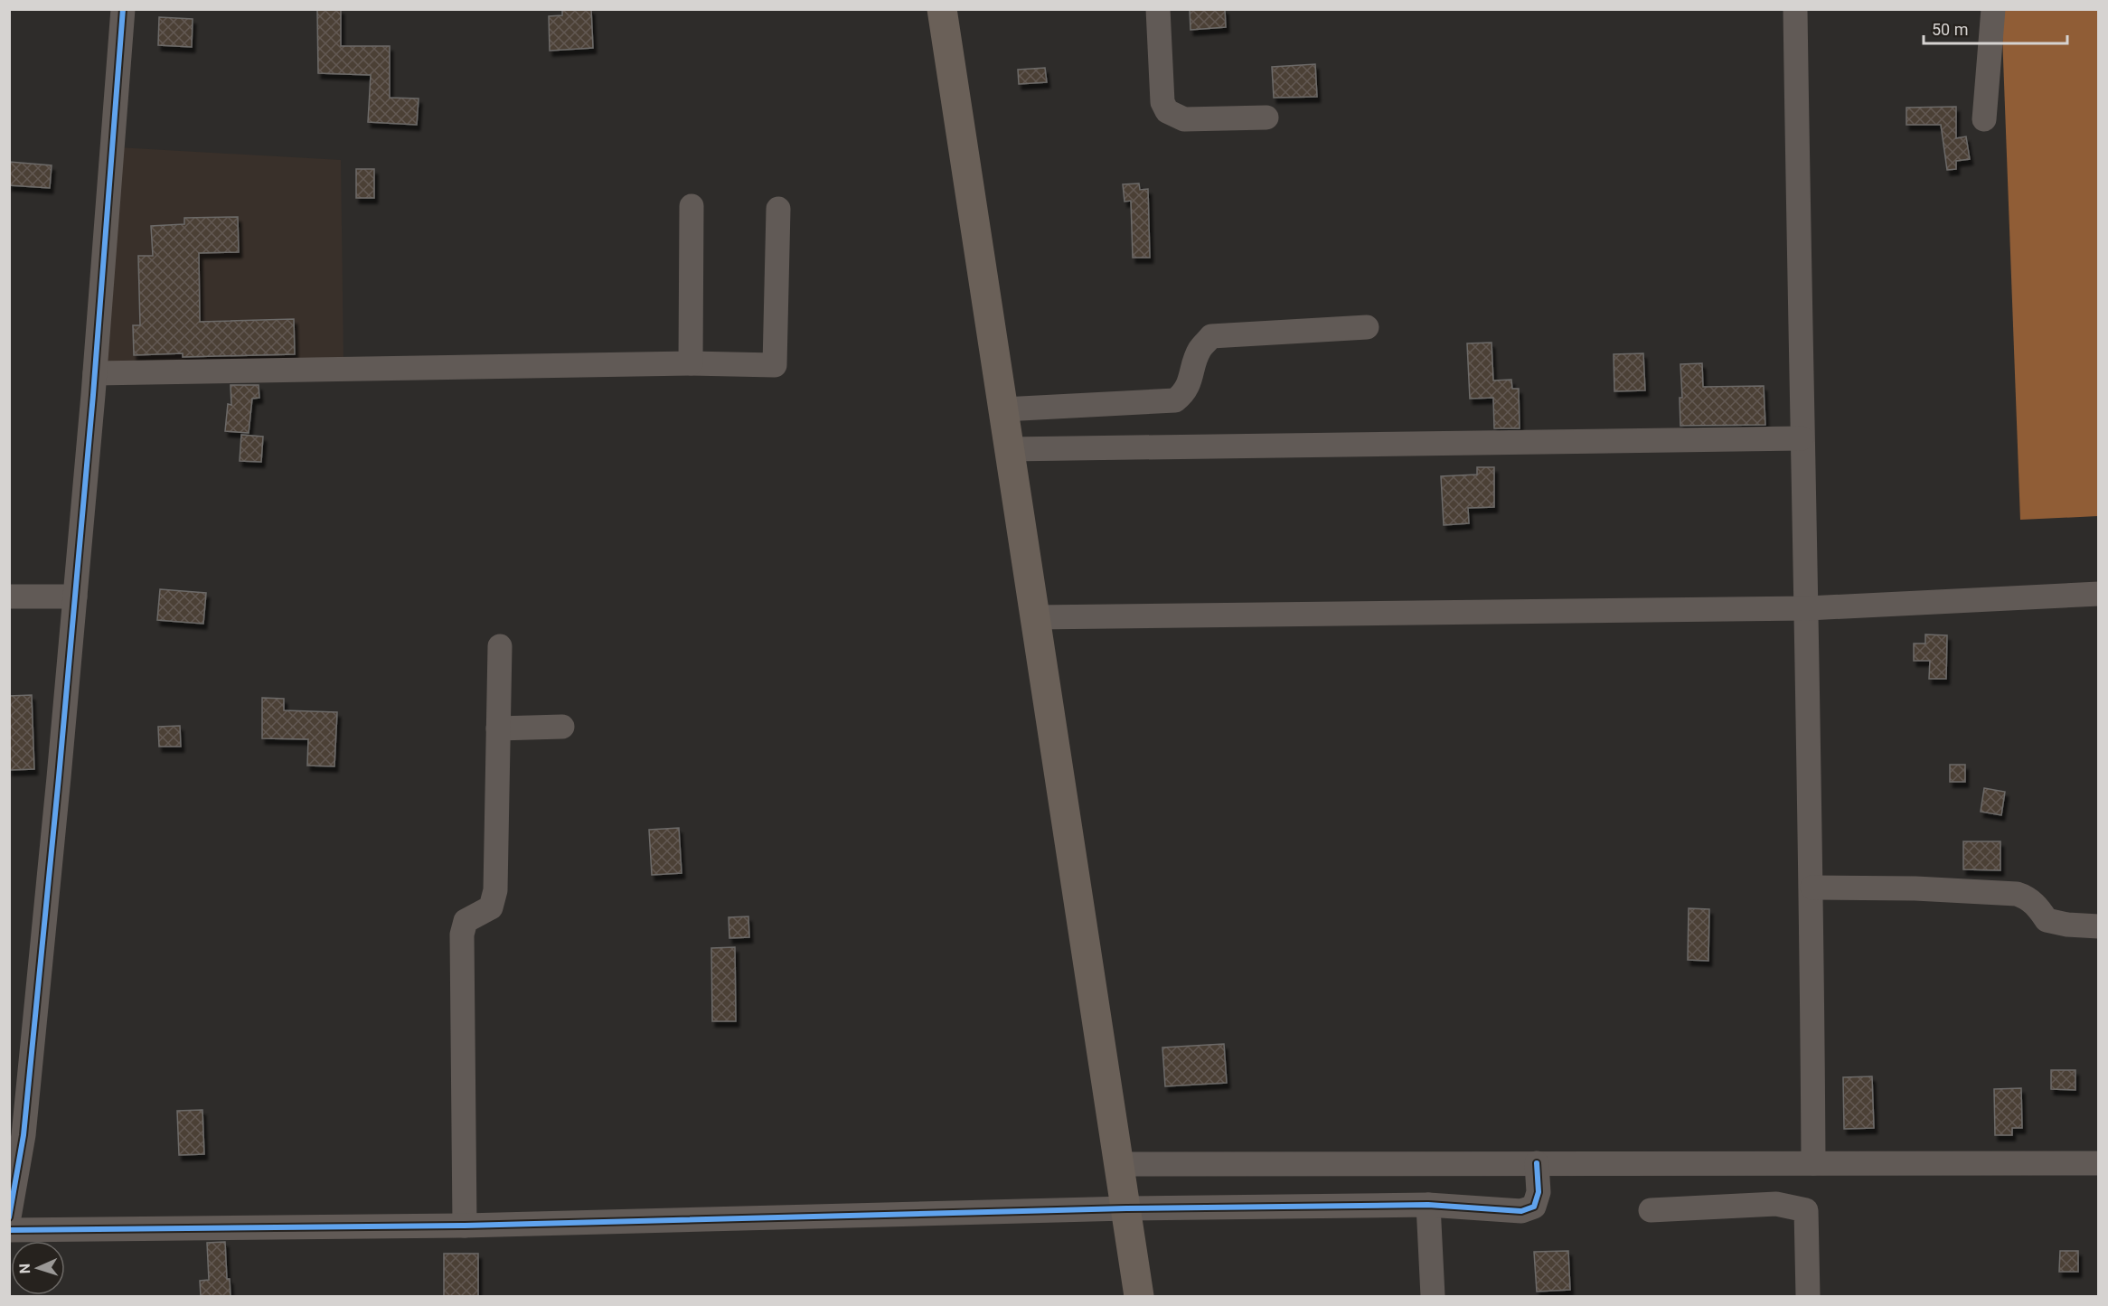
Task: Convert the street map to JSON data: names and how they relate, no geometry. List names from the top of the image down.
{
  "scale_bar": "50 m",
  "north": "left"
}
